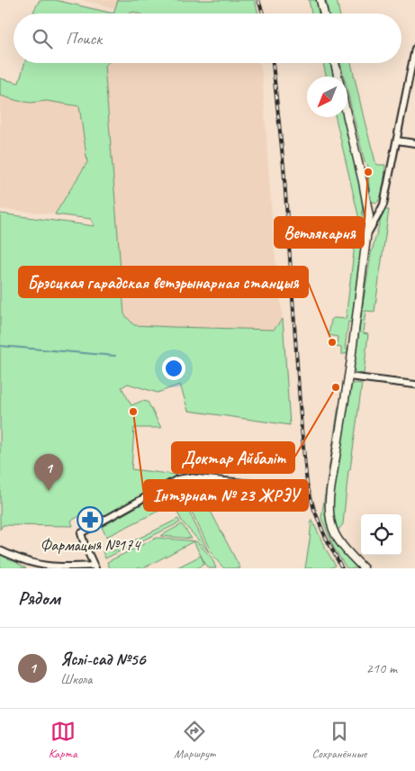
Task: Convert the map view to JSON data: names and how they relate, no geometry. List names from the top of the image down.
{
  "places": {
    "other": [
      "Ветлякарня",
      "Брэсцкая гарадская ветэрынарная станцыя",
      "Доктар Айбаліт",
      "Інтэрнат № 23 ЖРЭУ"
    ],
    "pharmacy": ["Фармацыя №174"]
  },
  "north": "bottom left",
  "page": {
    "search": "Поиск",
    "pins": "1",
    "heading": "Рядом",
    "list": [
      {
        "mark": "1",
        "name": "Яслі-сад №56",
        "note": "Школа",
        "value": "210 m"
      }
    ],
    "nav": ["Карта", "Маршрут", "Сохранённые"]
  }
}
